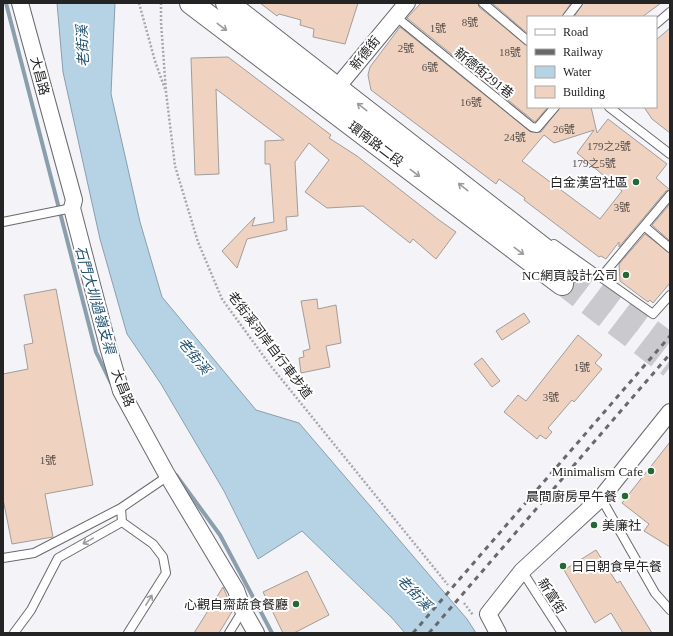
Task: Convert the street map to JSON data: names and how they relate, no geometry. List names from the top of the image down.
{
  "streets": {
    "main road": ["環南路二段"],
    "street": ["新德街", "大昌路"],
    "lane": ["新德街291巷", "新富街"],
    "path": ["老街溪河岸自行車步道"]
  },
  "crossings": [
    ["新德街", "新德街291巷"],
    ["新德街", "環南路二段"]
  ],
  "water": ["老街溪", "石門大圳過嶺支渠"],
  "places": [
    "白金漢宮社區",
    "NC網頁設計公司",
    "Minimalism Cafe",
    "晨間廚房早午餐",
    "美廉社",
    "日日朝食早午餐",
    "心觀自齋蔬食餐廳"
  ],
  "house_numbers": [
    "8號",
    "1號",
    "2號",
    "18號",
    "6號",
    "16號",
    "26號",
    "24號",
    "179之2號",
    "179之5號",
    "3號",
    "1號",
    "3號",
    "1號"
  ],
  "legend": [
    "Road",
    "Railway",
    "Water",
    "Building"
  ]
}
